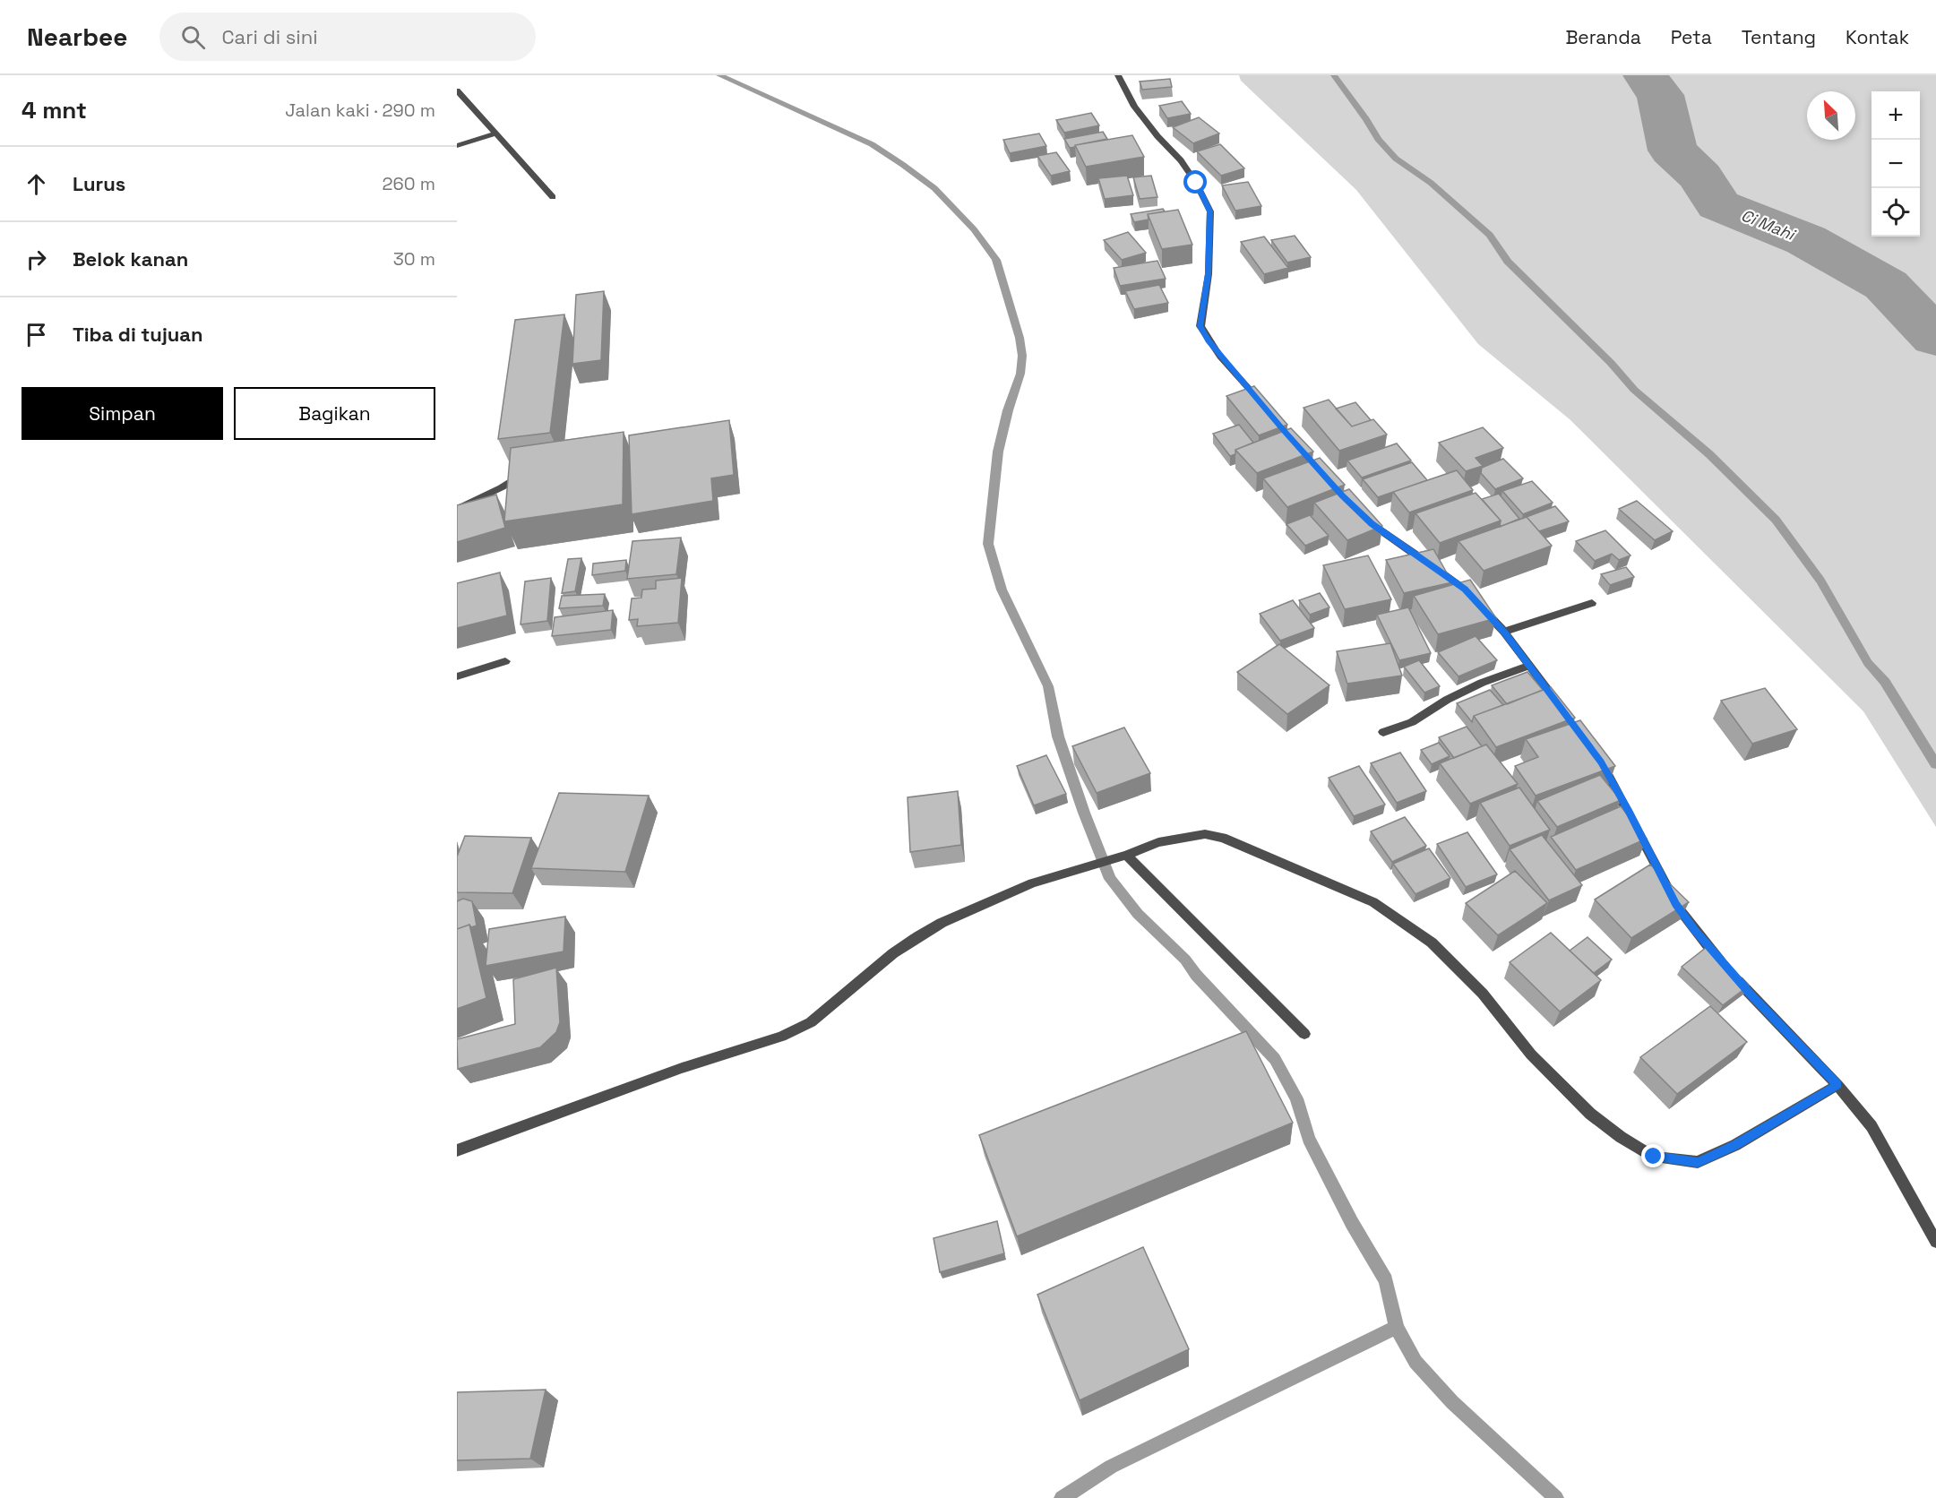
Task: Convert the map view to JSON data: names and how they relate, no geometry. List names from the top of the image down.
{
  "water": ["Ci Mahi"],
  "north": "top left",
  "page": {
    "header": "Nearbee",
    "search": "Cari di sini",
    "nav": [
      "Beranda",
      "Peta",
      "Tentang",
      "Kontak"
    ],
    "heading": ["4 mnt", "Jalan kaki · 290 m"],
    "map_buttons": ["+", "−"],
    "list": [
      ["Lurus", "260 m"],
      ["Belok kanan", "30 m"],
      "Tiba di tujuan"
    ],
    "buttons": ["Simpan", "Bagikan"]
  }
}
